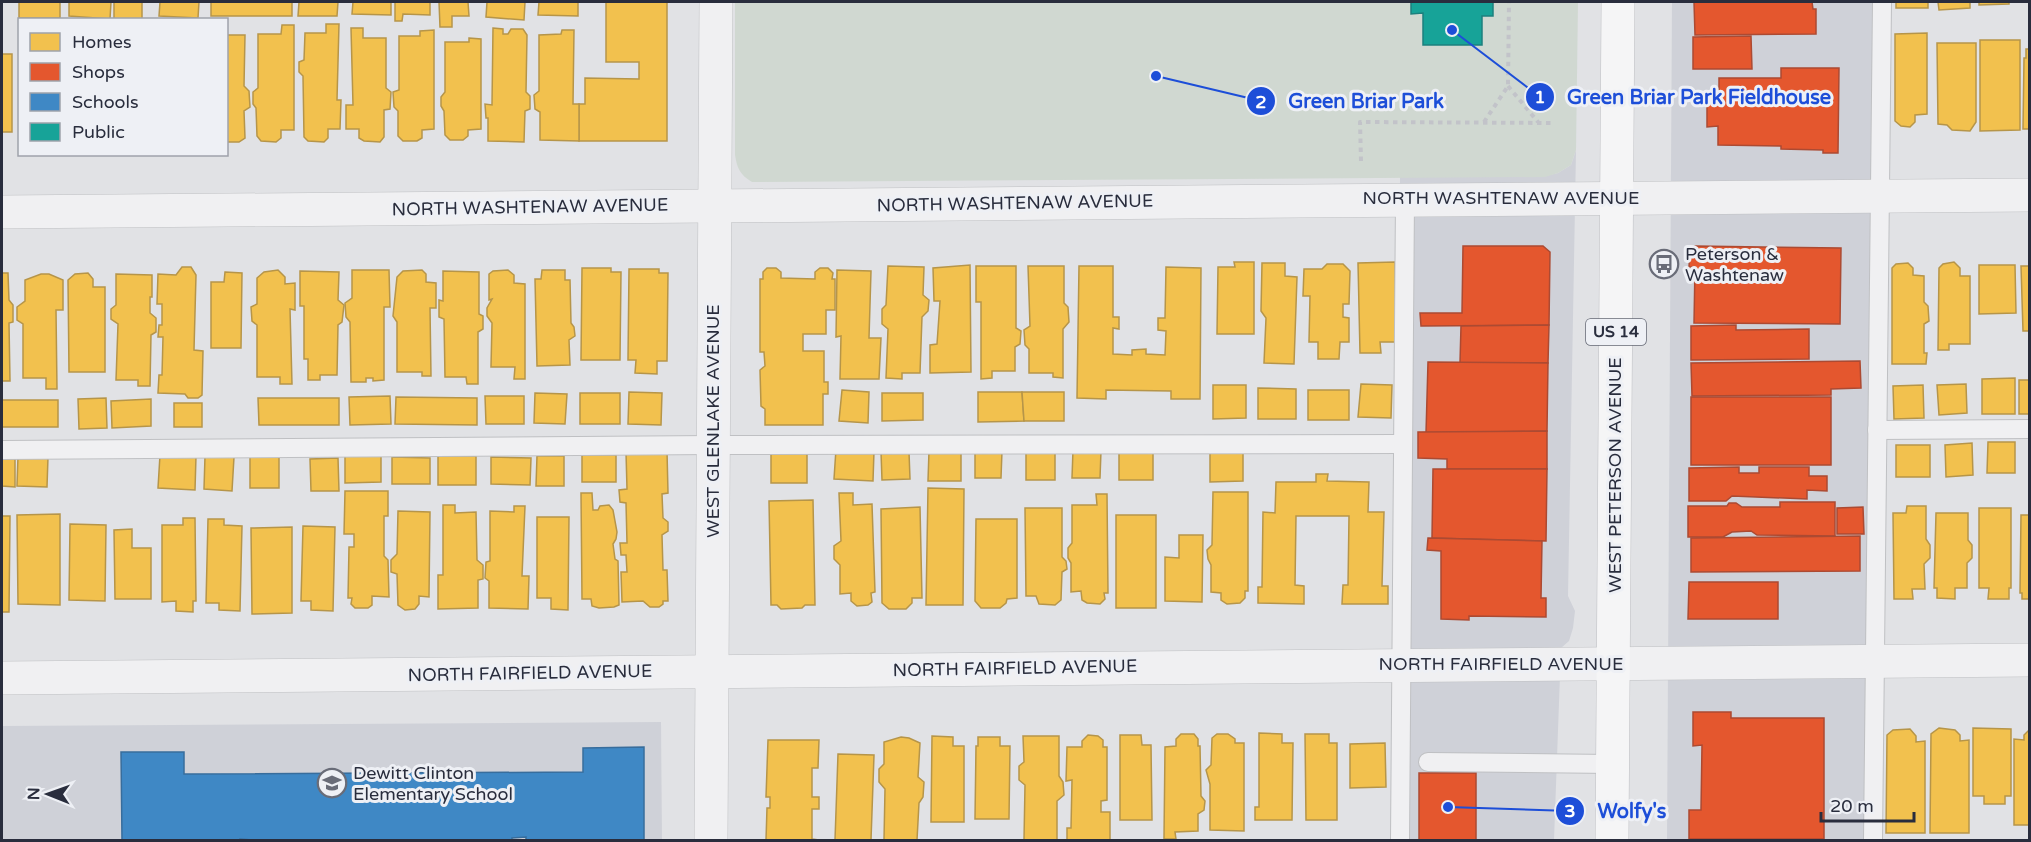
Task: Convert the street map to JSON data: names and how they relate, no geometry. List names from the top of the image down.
{
  "streets": {
    "main road": ["US 14", "WEST PETERSON AVENUE"],
    "street": ["NORTH WASHTENAW AVENUE", "WEST GLENLAKE AVENUE", "NORTH FAIRFIELD AVENUE"]
  },
  "crossings": [
    ["NORTH WASHTENAW AVENUE", "WEST GLENLAKE AVENUE"],
    ["NORTH WASHTENAW AVENUE", "WEST PETERSON AVENUE"],
    ["WEST GLENLAKE AVENUE", "NORTH FAIRFIELD AVENUE"],
    ["WEST PETERSON AVENUE", "NORTH FAIRFIELD AVENUE"]
  ],
  "places": {
    "other": ["Green Briar Park Fieldhouse", "Green Briar Park", "Wolfy's"],
    "bus stop": ["Peterson & Washtenaw"],
    "school or university": ["Dewitt Clinton Elementary School"]
  },
  "legend": [
    "Homes",
    "Shops",
    "Schools",
    "Public"
  ],
  "scale_bar": "20 m",
  "north": "left"
}
